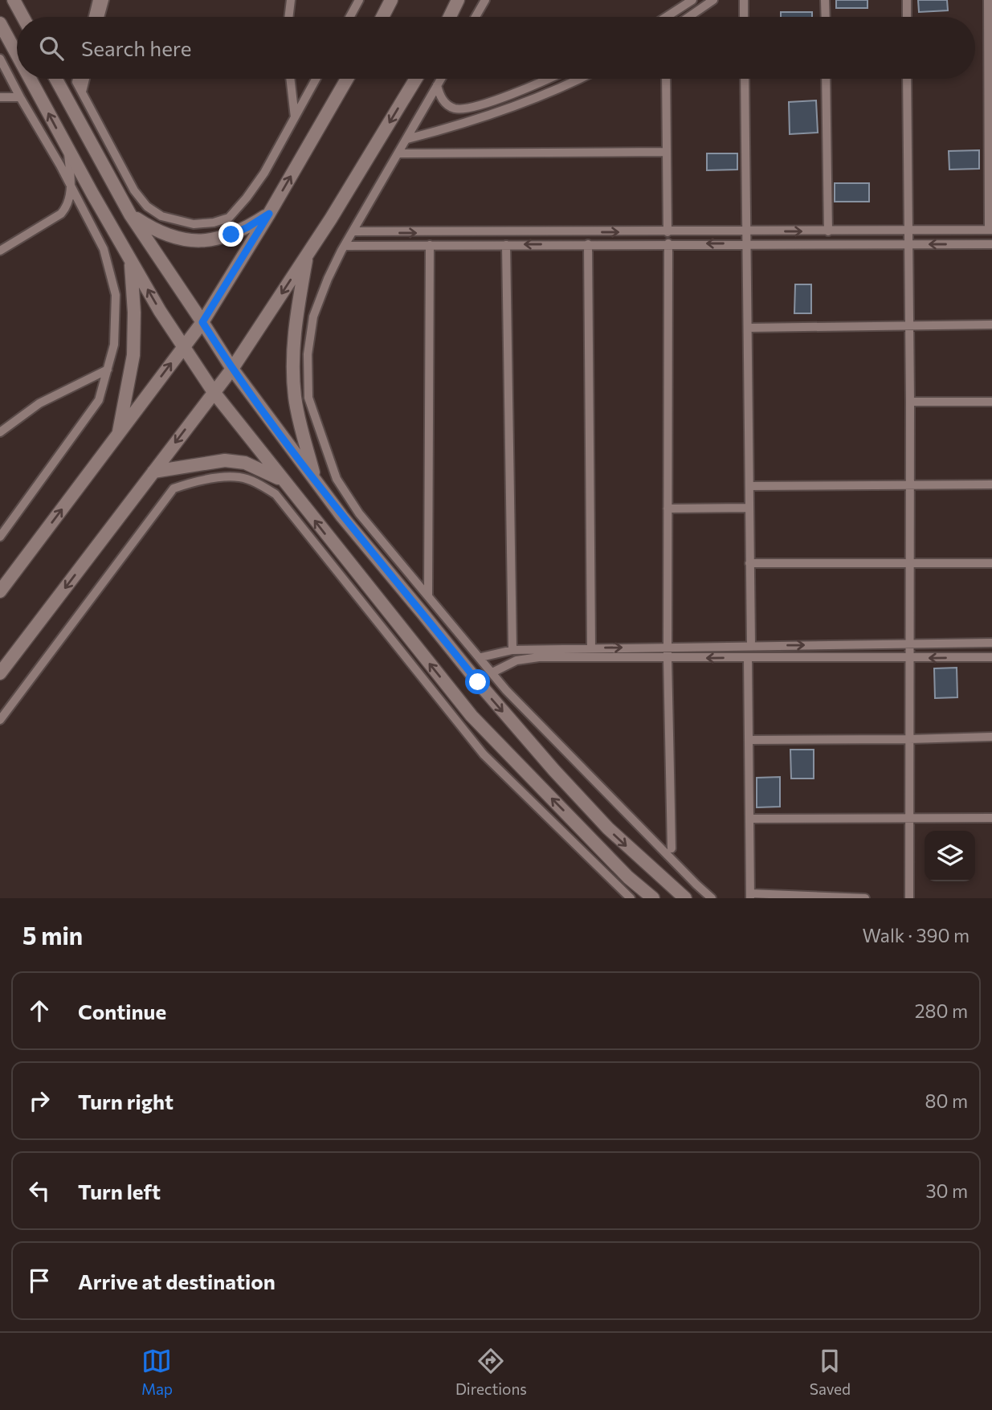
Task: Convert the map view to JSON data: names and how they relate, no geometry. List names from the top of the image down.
{
  "page": {
    "search": "Search here",
    "heading": ["5 min", "Walk · 390 m"],
    "list": [
      ["Continue", "280 m"],
      ["Turn right", "80 m"],
      ["Turn left", "30 m"],
      "Arrive at destination"
    ],
    "nav": ["Map", "Directions", "Saved"]
  }
}
